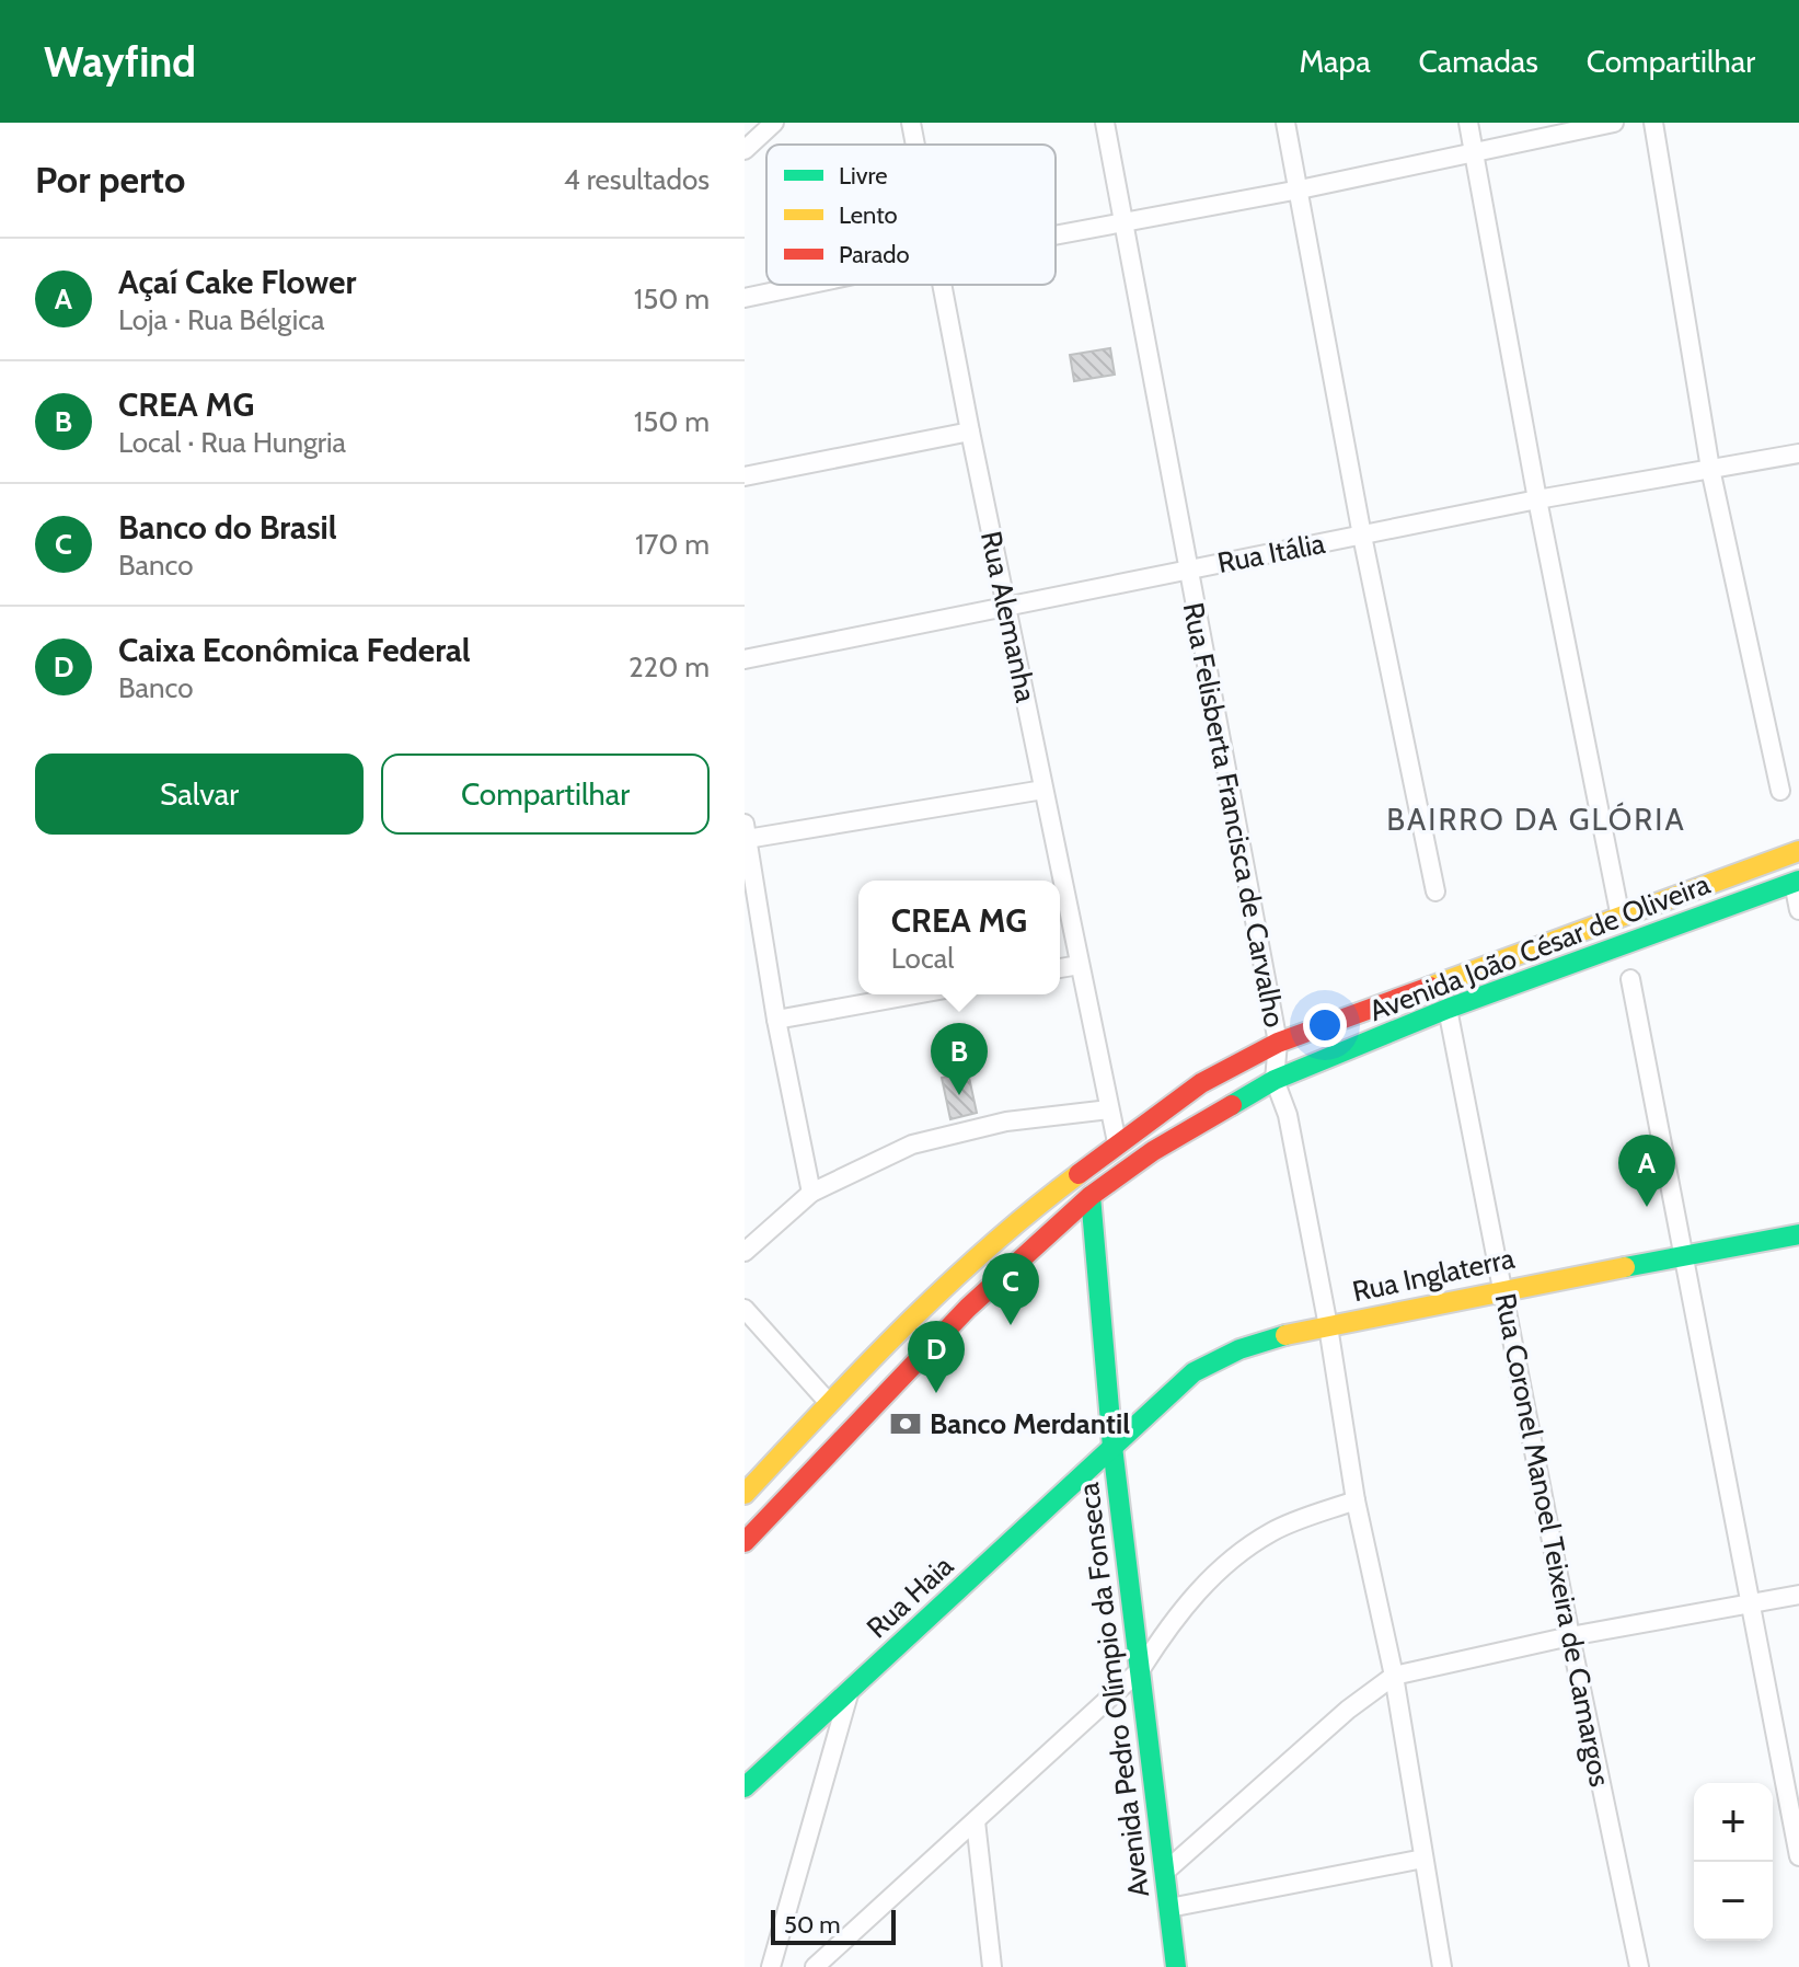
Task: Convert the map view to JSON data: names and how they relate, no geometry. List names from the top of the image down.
{
  "streets": {
    "main road": [
      "Avenida João César de Oliveira",
      "Rua Inglaterra",
      "Rua Haia",
      "Avenida Pedro Olímpio da Fonseca"
    ],
    "street": [
      "Rua Itália",
      "Rua Alemanha",
      "Rua Felisberta Francisca de Carvalho",
      "Rua Coronel Manoel Teixeira de Camargos"
    ]
  },
  "crossings": [
    ["Rua Itália", "Rua Alemanha"],
    ["Rua Itália", "Rua Felisberta Francisca de Carvalho"],
    ["Rua Alemanha", "Avenida João César de Oliveira"],
    ["Rua Felisberta Francisca de Carvalho", "Avenida João César de Oliveira"],
    ["Avenida João César de Oliveira", "Rua Coronel Manoel Teixeira de Camargos"],
    ["Avenida João César de Oliveira", "Avenida Pedro Olímpio da Fonseca"],
    ["Rua Inglaterra", "Rua Coronel Manoel Teixeira de Camargos"],
    ["Rua Inglaterra", "Rua Haia"],
    ["Rua Inglaterra", "Avenida Pedro Olímpio da Fonseca"],
    ["Rua Haia", "Avenida Pedro Olímpio da Fonseca"]
  ],
  "districts": ["BAIRRO DA GLÓRIA"],
  "places": {
    "bank": ["Banco Merdantil"]
  },
  "legend": ["Livre", "Lento", "Parado"],
  "scale_bar": "50 m",
  "page": {
    "header": "Wayfind",
    "nav": ["Mapa", "Camadas", "Compartilhar"],
    "heading": ["Por perto", "4 resultados"],
    "list": [
      {
        "mark": "A",
        "name": "Açaí Cake Flower",
        "note": "Loja · Rua Bélgica",
        "value": "150 m"
      },
      {
        "mark": "B",
        "name": "CREA MG",
        "note": "Local · Rua Hungria",
        "value": "150 m"
      },
      {
        "mark": "C",
        "name": "Banco do Brasil",
        "note": "Banco",
        "value": "170 m"
      },
      {
        "mark": "D",
        "name": "Caixa Econômica Federal",
        "note": "Banco",
        "value": "220 m"
      }
    ],
    "buttons": ["Salvar", "Compartilhar"],
    "popup": ["CREA MG", "Local"],
    "pins": [
      "B",
      "A",
      "C",
      "D"
    ],
    "map_buttons": ["+", "−"],
    "scale": "50 m"
  }
}
